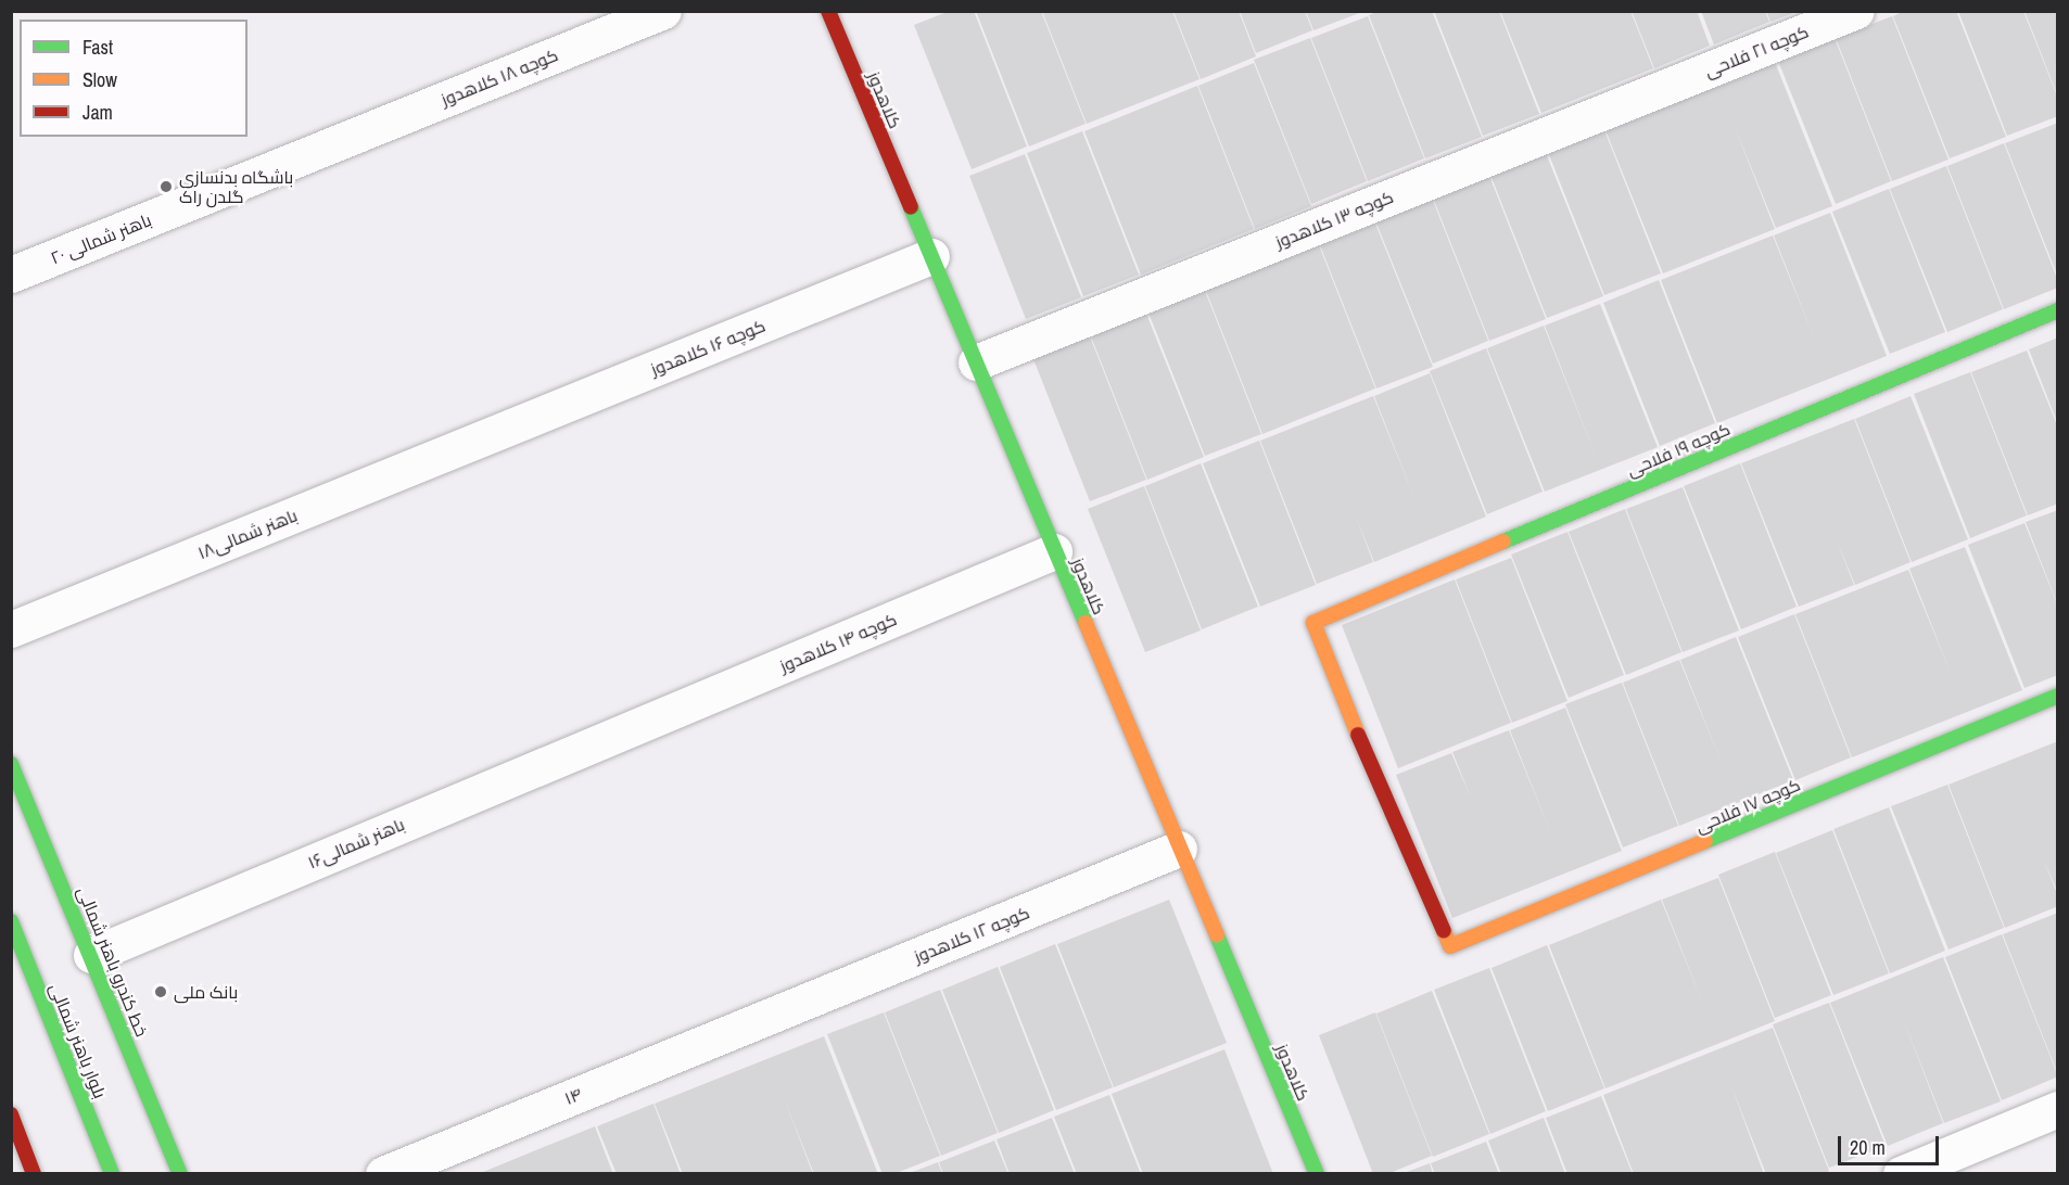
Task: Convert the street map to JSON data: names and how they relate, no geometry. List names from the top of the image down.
{
  "streets": {
    "street": [
      "کوچه ۲۱ فلاحی",
      "کوچه ۱۸ کلاهدوز",
      "کلاهدوز",
      "کوچه ۱۳ کلاهدوز",
      "۲۰ باهنر شمالی",
      "کوچه ۱۶ کلاهدوز",
      "کوچه ۱۹ فلاحی",
      "باهنر شمالی۱۸",
      "کوچه ۱۴ کلاهدوز",
      "کوچه ۱۷ فلاحی",
      "باهنر شمالی۱۶",
      "کوچه ۱۲ کلاهدوز",
      "خط کندرو باهنر شمالی",
      "بلوار باهنر شمالی",
      "۱۴"
    ]
  },
  "crossings": [
    ["کوچه ۲۱ فلاحی", "کوچه ۱۳ کلاهدوز"],
    ["کوچه ۱۸ کلاهدوز", "۲۰ باهنر شمالی"],
    ["کلاهدوز", "کوچه ۱۳ کلاهدوز"],
    ["کلاهدوز", "کوچه ۱۶ کلاهدوز"],
    ["کلاهدوز", "کوچه ۱۴ کلاهدوز"],
    ["کلاهدوز", "کوچه ۱۲ کلاهدوز"],
    ["کوچه ۱۶ کلاهدوز", "باهنر شمالی۱۸"],
    ["کوچه ۱۹ فلاحی", "کوچه ۱۷ فلاحی"],
    ["کوچه ۱۴ کلاهدوز", "باهنر شمالی۱۶"],
    ["باهنر شمالی۱۶", "خط کندرو باهنر شمالی"],
    ["کوچه ۱۲ کلاهدوز", "۱۴"]
  ],
  "places": ["باشگاه بدنسازی گلدن راک", "بانک ملی"],
  "legend": ["Fast", "Slow", "Jam"],
  "scale_bar": "20 m"
}
